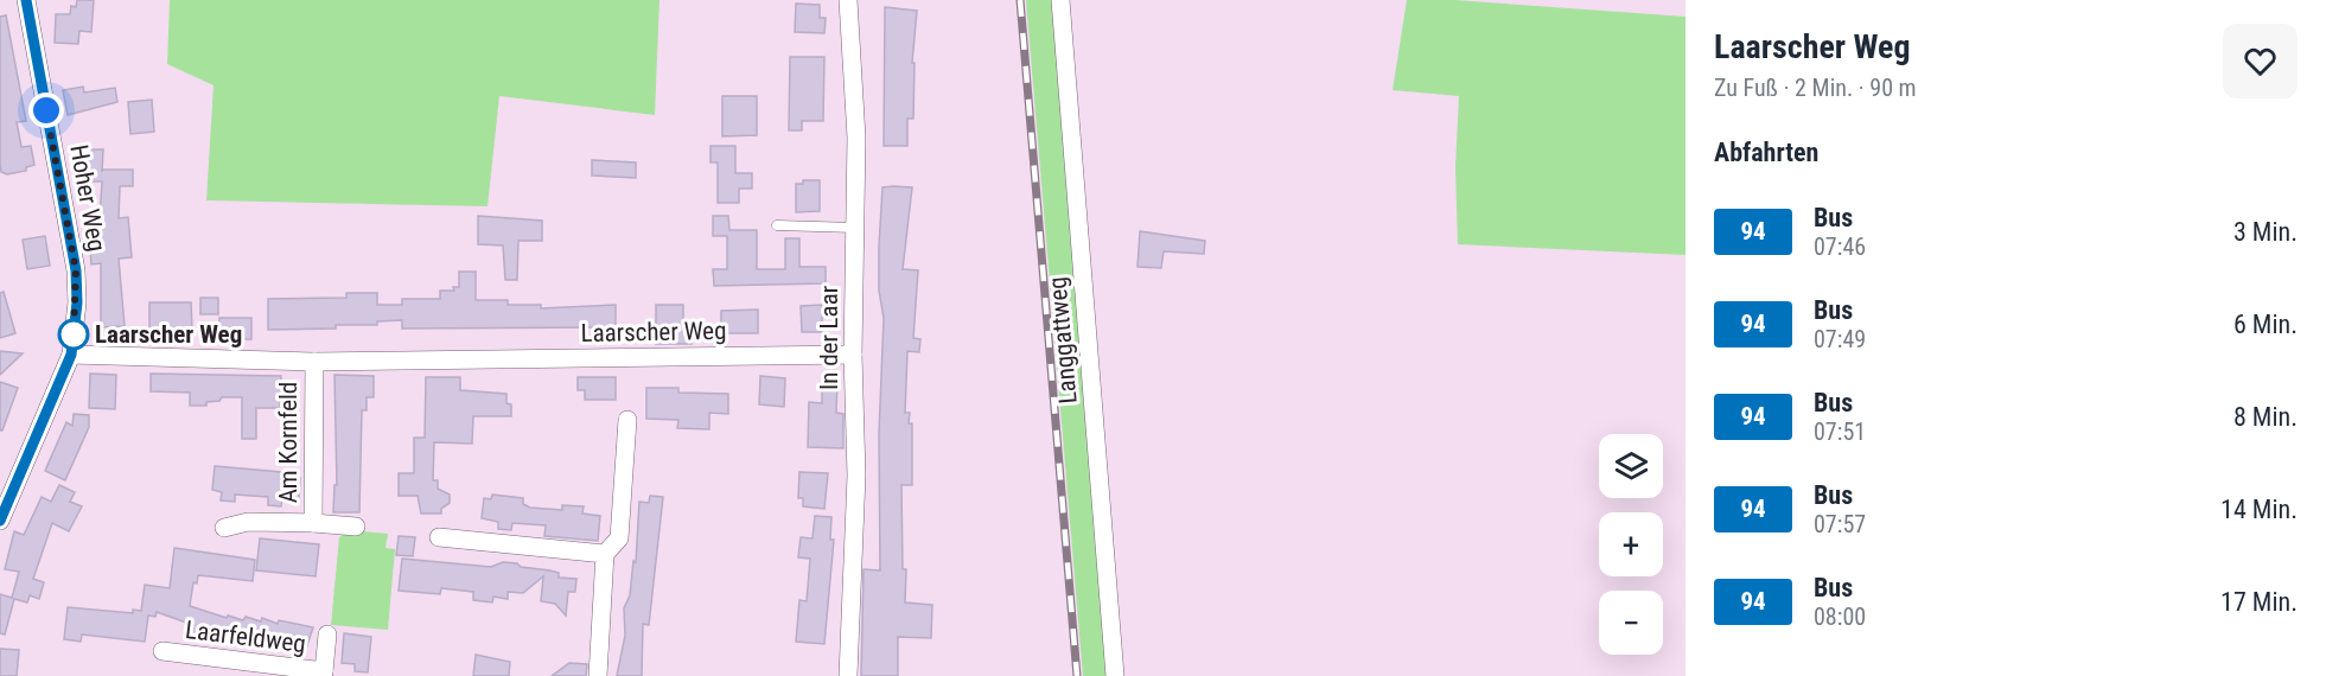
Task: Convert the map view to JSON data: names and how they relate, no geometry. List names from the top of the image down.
{
  "streets": {
    "street": [
      "Hoher Weg",
      "Laarscher Weg",
      "In der Laar",
      "Langgattweg",
      "Am Kornfeld",
      "Laarfeldweg"
    ]
  },
  "crossings": [
    ["Hoher Weg", "Laarscher Weg"],
    ["Laarscher Weg", "In der Laar"],
    ["Laarscher Weg", "Am Kornfeld"]
  ],
  "places": ["Laarscher Weg"],
  "lines": ["bus line 94"],
  "page": {
    "heading": [
      ["Laarscher Weg", "Zu Fuß · 2 Min. · 90 m"],
      "Abfahrten"
    ],
    "list": [
      {
        "mark": "94",
        "name": "Bus",
        "note": "07:46",
        "value": "3 Min."
      },
      {
        "mark": "94",
        "name": "Bus",
        "note": "07:49",
        "value": "6 Min."
      },
      {
        "mark": "94",
        "name": "Bus",
        "note": "07:51",
        "value": "8 Min."
      },
      {
        "mark": "94",
        "name": "Bus",
        "note": "07:57",
        "value": "14 Min."
      },
      {
        "mark": "94",
        "name": "Bus",
        "note": "08:00",
        "value": "17 Min."
      }
    ],
    "map_buttons": ["+", "−"]
  }
}
